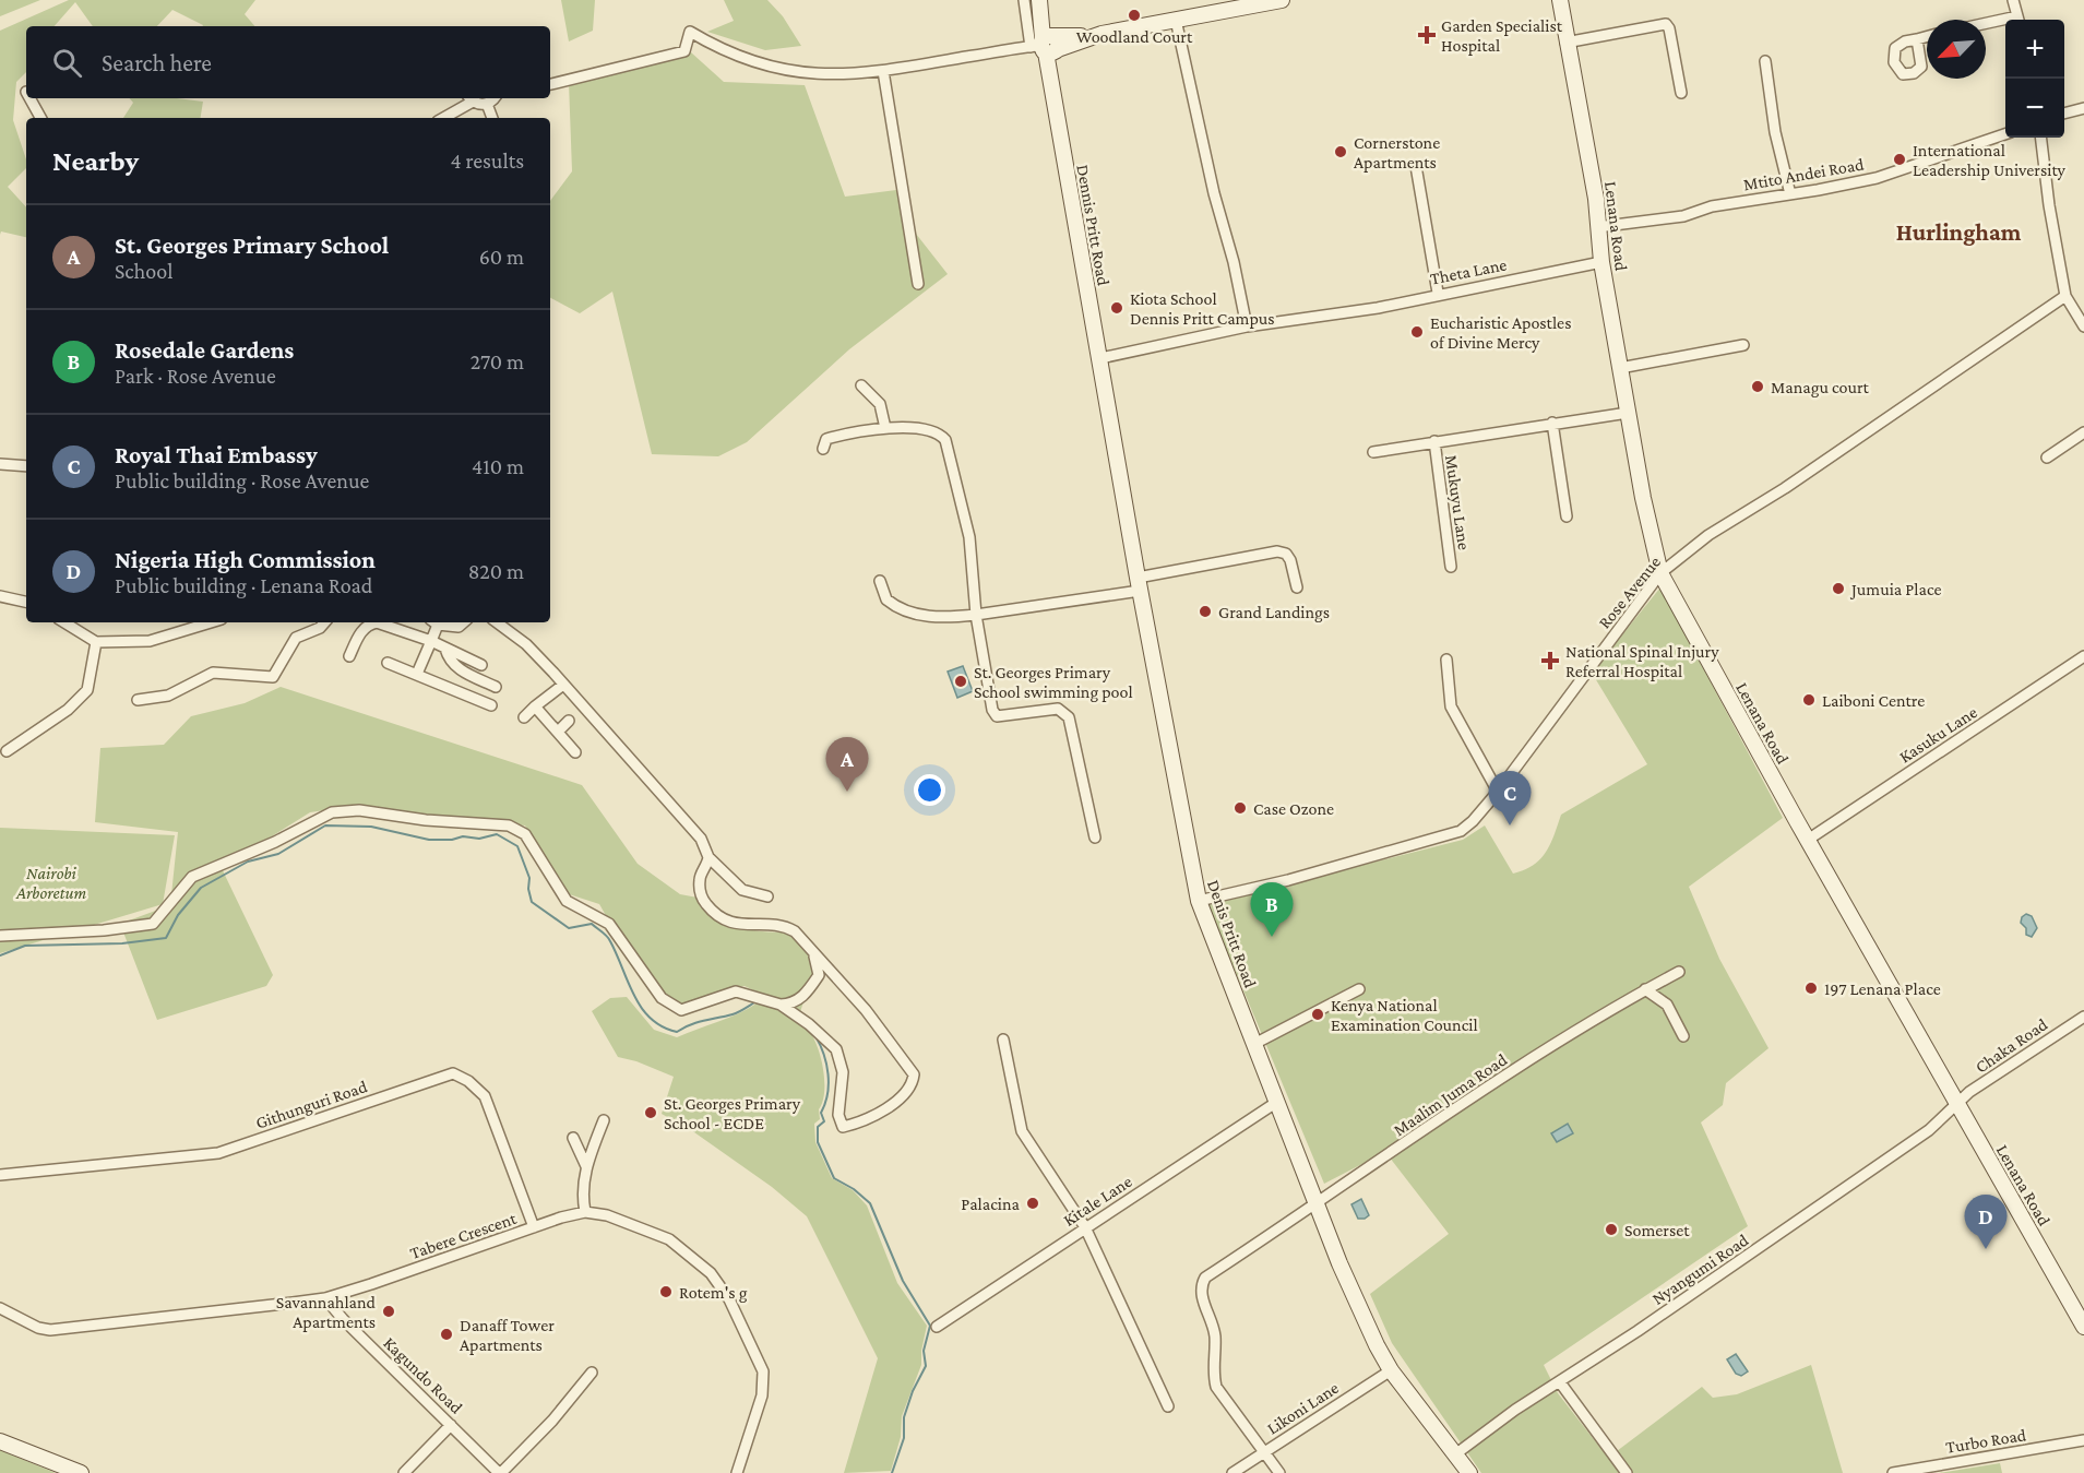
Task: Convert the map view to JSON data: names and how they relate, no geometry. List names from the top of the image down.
{
  "streets": {
    "street": [
      "Mtito Andei Road",
      "Dennis Pritt Road",
      "Lenana Road",
      "Theta Lane",
      "Mukuyu Lane",
      "Rose Avenue",
      "Kasuku Lane",
      "Denis Pritt Road",
      "Chaka Road",
      "Maalim Juma Road",
      "Githunguri Road",
      "Kitale Lane",
      "Tabere Crescent",
      "Nyangumi Road",
      "Kagundo Road",
      "Likoni Lane",
      "Turbo Road"
    ]
  },
  "crossings": [
    ["Mtito Andei Road", "Lenana Road"],
    ["Dennis Pritt Road", "Denis Pritt Road"],
    ["Lenana Road", "Theta Lane"],
    ["Lenana Road", "Mukuyu Lane"],
    ["Lenana Road", "Rose Avenue"],
    ["Lenana Road", "Kasuku Lane"],
    ["Lenana Road", "Chaka Road"],
    ["Lenana Road", "Nyangumi Road"],
    ["Rose Avenue", "Denis Pritt Road"],
    ["Denis Pritt Road", "Maalim Juma Road"],
    ["Denis Pritt Road", "Kitale Lane"],
    ["Denis Pritt Road", "Nyangumi Road"],
    ["Denis Pritt Road", "Likoni Lane"],
    ["Chaka Road", "Nyangumi Road"],
    ["Maalim Juma Road", "Likoni Lane"],
    ["Githunguri Road", "Tabere Crescent"],
    ["Tabere Crescent", "Kagundo Road"]
  ],
  "districts": ["Hurlingham"],
  "parks": ["Nairobi Arboretum"],
  "places": {
    "other": [
      "Woodland Court",
      "Cornerstone Apartments",
      "International Leadership University",
      "Kiota School Dennis Pritt Campus",
      "Eucharistic Apostles of Divine Mercy",
      "Managu court",
      "Jumuia Place",
      "Grand Landings",
      "St. Georges Primary School swimming pool",
      "Laiboni Centre",
      "Case Ozone",
      "197 Lenana Place",
      "Kenya National Examination Council",
      "St. Georges Primary School - ECDE",
      "Palacina",
      "Somerset",
      "Rotem's g",
      "Savannahland Apartments",
      "Danaff Tower Apartments"
    ],
    "health": ["Garden Specialist Hospital", "National Spinal Injury Referral Hospital"]
  },
  "north": "bottom left",
  "page": {
    "map_buttons": ["+", "−"],
    "search": "Search here",
    "heading": ["Nearby", "4 results"],
    "list": [
      {
        "mark": "A",
        "name": "St. Georges Primary School",
        "note": "School",
        "value": "60 m"
      },
      {
        "mark": "B",
        "name": "Rosedale Gardens",
        "note": "Park · Rose Avenue",
        "value": "270 m"
      },
      {
        "mark": "C",
        "name": "Royal Thai Embassy",
        "note": "Public building · Rose Avenue",
        "value": "410 m"
      },
      {
        "mark": "D",
        "name": "Nigeria High Commission",
        "note": "Public building · Lenana Road",
        "value": "820 m"
      }
    ],
    "pins": [
      "A",
      "C",
      "B",
      "D"
    ]
  }
}
